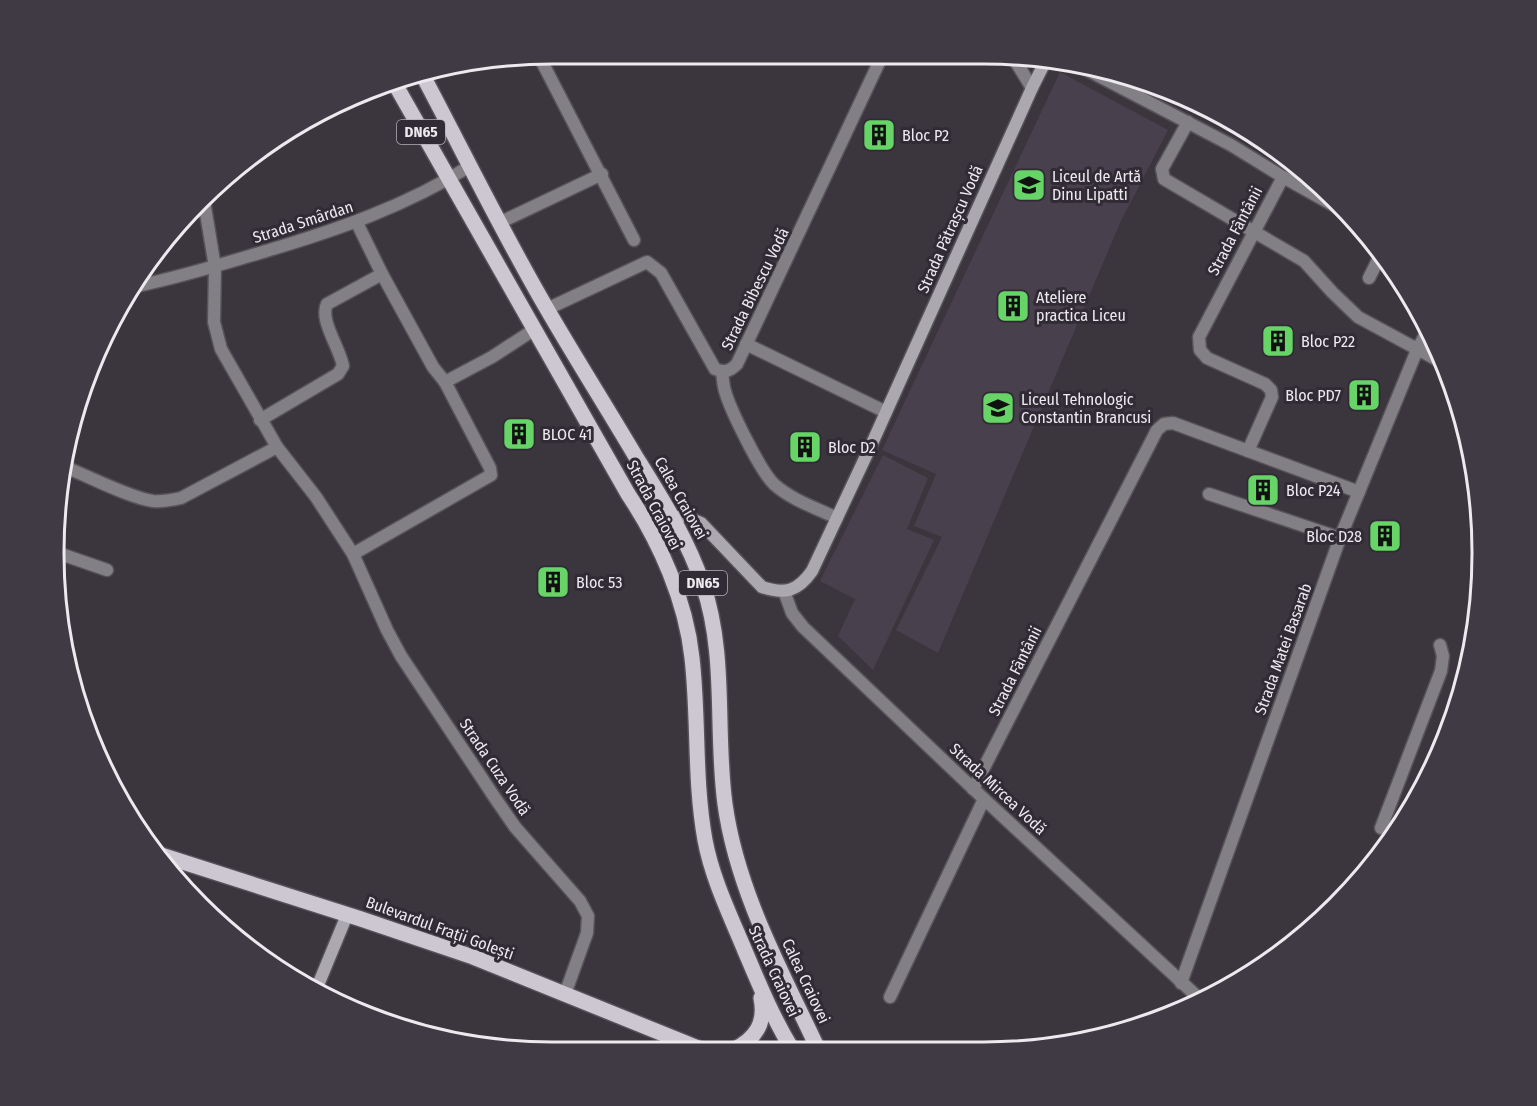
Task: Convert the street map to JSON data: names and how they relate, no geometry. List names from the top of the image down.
{
  "streets": {
    "main road": [
      "DN65",
      "Calea Craiovei",
      "Strada Craiovei",
      "Bulevardul Frații Golești"
    ],
    "street": [
      "Strada Smârdan",
      "Strada Pătrașcu Vodă",
      "Strada Fântânii",
      "Strada Bibescu Vodă",
      "Strada Matei Basarab",
      "Strada Cuza Vodă",
      "Strada Mircea Vodă"
    ]
  },
  "crossings": [
    ["DN65", "Strada Smârdan"],
    ["DN65", "Strada Craiovei"],
    ["Strada Smârdan", "Calea Craiovei"],
    ["Strada Smârdan", "Strada Craiovei"],
    ["Strada Pătrașcu Vodă", "Strada Mircea Vodă"],
    ["Strada Fântânii", "Strada Matei Basarab"],
    ["Strada Fântânii", "Strada Mircea Vodă"],
    ["Strada Bibescu Vodă", "Calea Craiovei"],
    ["Strada Matei Basarab", "Strada Mircea Vodă"],
    ["Strada Cuza Vodă", "Bulevardul Frații Golești"]
  ],
  "places": {
    "building": [
      "Bloc P2",
      "Ateliere practica Liceu",
      "Bloc P22",
      "Bloc PD7",
      "BLOC 41",
      "Bloc D2",
      "Bloc P24",
      "Bloc D28",
      "Bloc 53"
    ],
    "school or university": ["Liceul de Artă Dinu Lipatti", "Liceul Tehnologic Constantin Brancusi"]
  }
}
